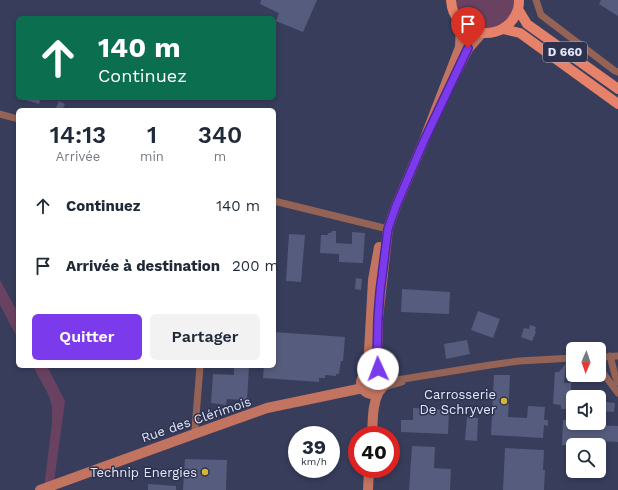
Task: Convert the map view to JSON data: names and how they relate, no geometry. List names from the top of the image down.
{
  "streets": {
    "main road": ["D 660"],
    "street": ["Rue des Clérimois"]
  },
  "places": ["Carrosserie De Schryver", "Technip Energies"],
  "north": "bottom",
  "page": {
    "turn": ["140 m", "Continuez"],
    "eta": [
      "14:13",
      "Arrivée",
      "1",
      "min",
      "340",
      "m"
    ],
    "list": [
      {
        "name": "Continuez",
        "value": "140 m"
      },
      {
        "name": "Arrivée à destination",
        "value": "200 m"
      }
    ],
    "buttons": ["Quitter", "Partager"],
    "speed": "39 km/h",
    "limit": "40"
  }
}
